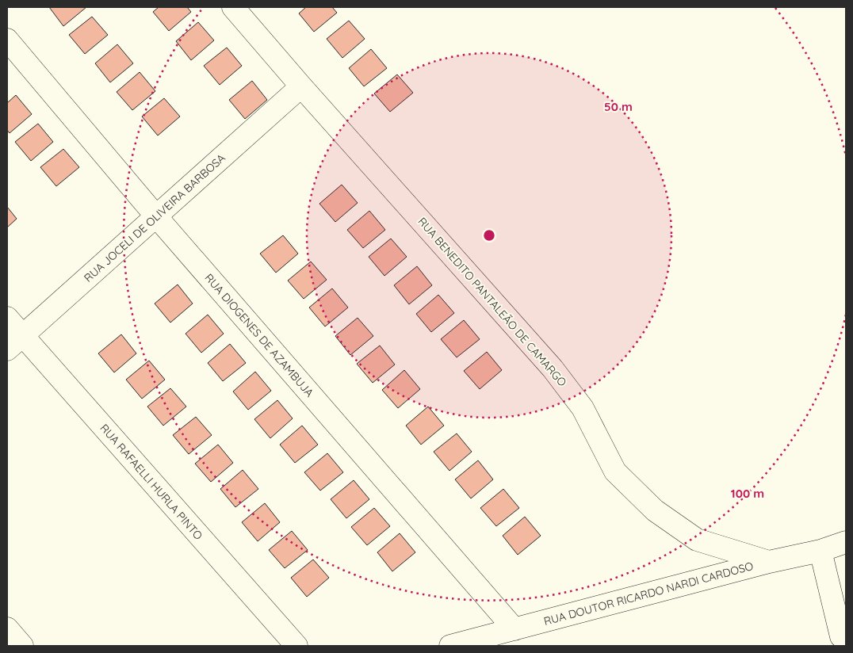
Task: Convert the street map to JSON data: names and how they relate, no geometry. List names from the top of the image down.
{
  "streets": {
    "street": [
      "RUA JOCELI DE OLIVEIRA BARBOSA",
      "RUA BENEDITO PANTALEÃO DE CAMARGO",
      "RUA DIOGENES DE AZAMBUJA",
      "RUA RAFAELLI HURLA PINTO",
      "RUA DOUTOR RICARDO NARDI CARDOSO"
    ]
  },
  "crossings": [
    ["RUA JOCELI DE OLIVEIRA BARBOSA", "RUA BENEDITO PANTALEÃO DE CAMARGO"],
    ["RUA JOCELI DE OLIVEIRA BARBOSA", "RUA DIOGENES DE AZAMBUJA"],
    ["RUA JOCELI DE OLIVEIRA BARBOSA", "RUA RAFAELLI HURLA PINTO"],
    ["RUA BENEDITO PANTALEÃO DE CAMARGO", "RUA DOUTOR RICARDO NARDI CARDOSO"],
    ["RUA DIOGENES DE AZAMBUJA", "RUA DOUTOR RICARDO NARDI CARDOSO"]
  ],
  "rings": ["50 m", "100 m"]
}
